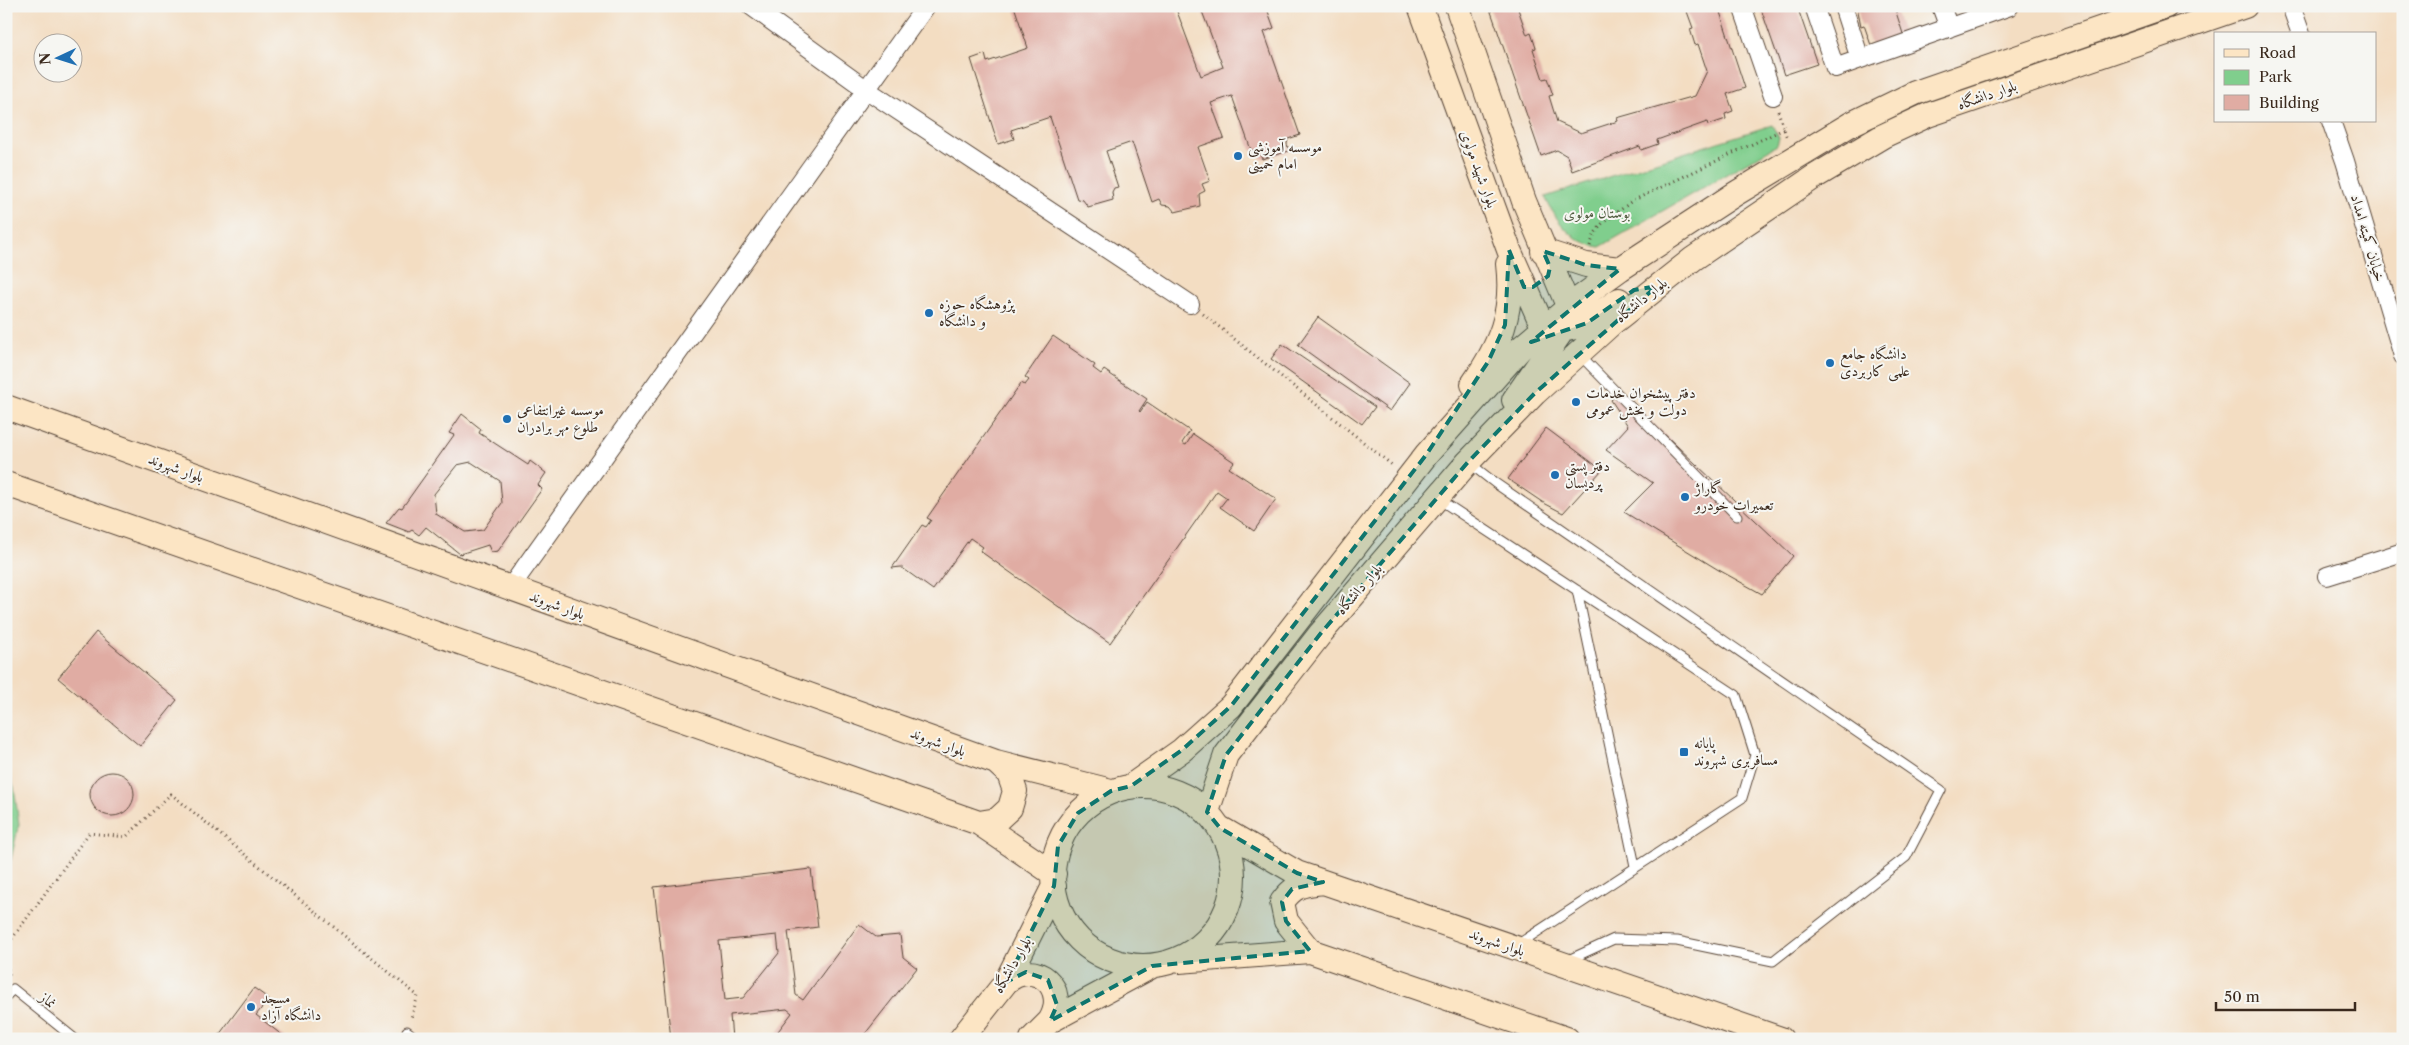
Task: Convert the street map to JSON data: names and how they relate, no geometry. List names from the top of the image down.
{
  "streets": {
    "main road": ["بلوار دانشگاه", "بلوار شهید مولوی", "بلوار شهروند"],
    "street": ["خیابان کمیته امداد"],
    "lane": ["نماز"]
  },
  "crossings": [
    ["بلوار دانشگاه", "بلوار شهید مولوی"],
    ["بلوار دانشگاه", "بلوار شهروند"]
  ],
  "parks": ["بوستان مولوی"],
  "places": {
    "other": [
      "موسسه آموزشی امام خمینی",
      "پژوهشگاه حوزه و دانشگاه",
      "دانشگاه جامع علمی کاربردی",
      "دفتر پیشخوان خدمات دولت و بخش عمومی",
      "موسسه غیرانتفاعی طلوع مهر برادران",
      "دفتر پستی پردیسان",
      "گاراژ تعمیرات خودرو",
      "مسجد دانشگاه آزاد"
    ],
    "transit": ["پایانه مسافربری شهروند"]
  },
  "legend": ["Road", "Park", "Building"],
  "scale_bar": "50 m",
  "north": "left"
}
